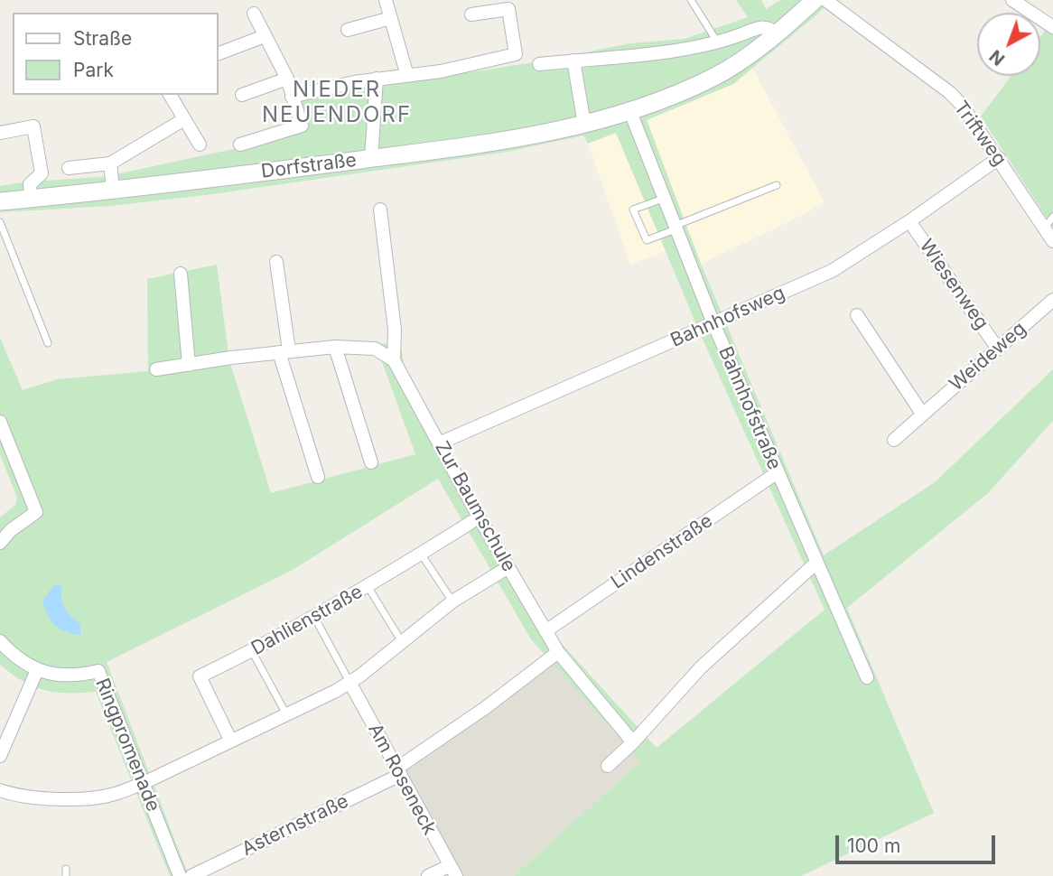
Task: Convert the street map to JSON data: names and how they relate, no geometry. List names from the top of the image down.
{
  "streets": {
    "main road": ["Dorfstraße"],
    "street": [
      "Triftweg",
      "Wiesenweg",
      "Bahnhofsweg",
      "Weideweg",
      "Bahnhofstraße",
      "Zur Baumschule",
      "Lindenstraße",
      "Dahlienstraße",
      "Ringpromenade",
      "Am Roseneck",
      "Asternstraße"
    ]
  },
  "crossings": [
    ["Triftweg", "Bahnhofsweg"],
    ["Dorfstraße", "Bahnhofstraße"],
    ["Wiesenweg", "Bahnhofsweg"],
    ["Wiesenweg", "Weideweg"],
    ["Bahnhofsweg", "Bahnhofstraße"],
    ["Bahnhofsweg", "Zur Baumschule"],
    ["Bahnhofstraße", "Lindenstraße"],
    ["Zur Baumschule", "Lindenstraße"],
    ["Am Roseneck", "Asternstraße"]
  ],
  "districts": ["NIEDER NEUENDORF"],
  "legend": ["Straße", "Park"],
  "scale_bar": "100 m",
  "north": "bottom left"
}
